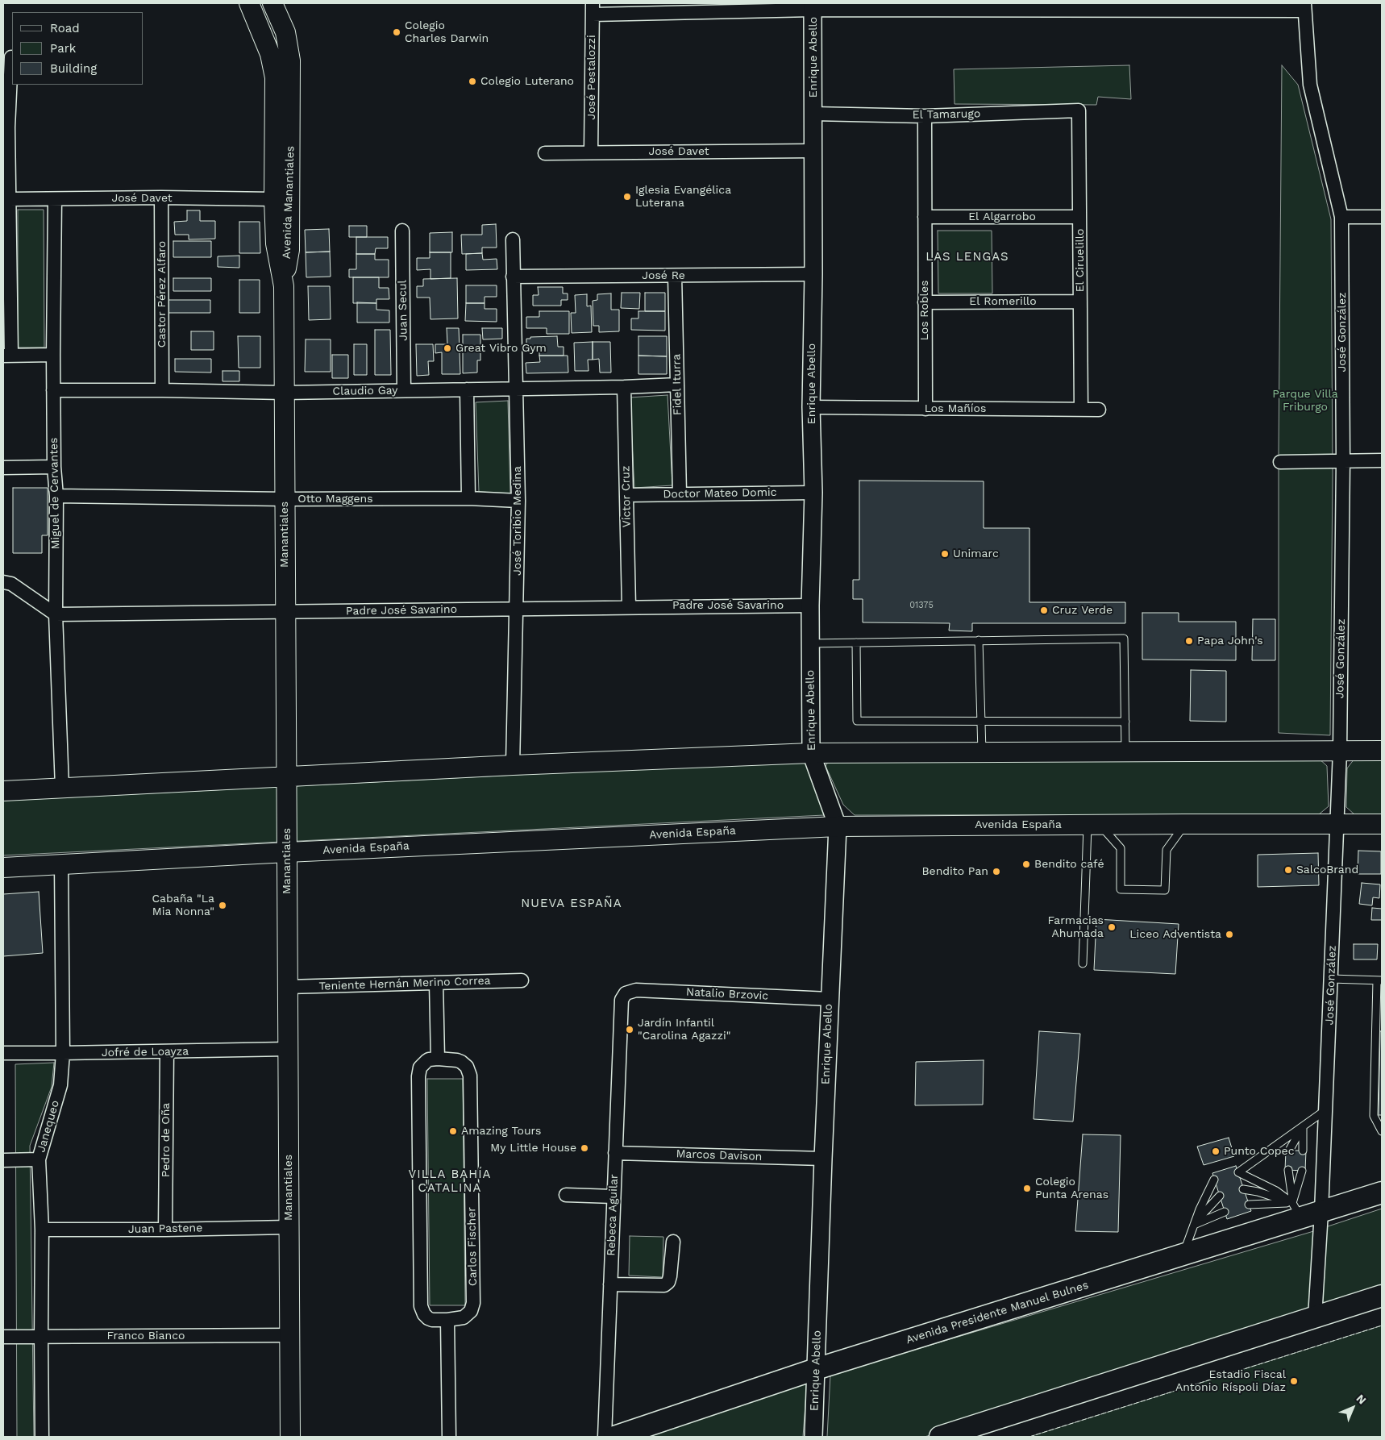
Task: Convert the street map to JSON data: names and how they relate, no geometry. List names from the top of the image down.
{
  "streets": {
    "main road": [
      "Avenida Manantiales",
      "Manantiales",
      "Avenida España",
      "Avenida Presidente Manuel Bulnes"
    ],
    "street": [
      "Enrique Abello",
      "José Pestalozzi",
      "El Tamarugo",
      "José Davet",
      "El Algarrobo",
      "El Ciruelillo",
      "José Re",
      "Castor Pérez Alfaro",
      "El Romerillo",
      "Juan Secul",
      "Los Robles",
      "José González",
      "Fidel Iturra",
      "Claudio Gay",
      "Los Mañíos",
      "Miguel de Cervantes",
      "Doctor Mateo Domic",
      "Víctor Cruz",
      "Otto Maggens",
      "José Toribio Medina",
      "Padre José Savarino",
      "Teniente Hernán Merino Correa",
      "Natalio Brzovic",
      "Jofré de Loayza",
      "Janequeo",
      "Pedro de Oña",
      "Marcos Davison",
      "Rebeca Aguilar",
      "Juan Pastene",
      "Carlos Fischer",
      "Franco Bianco"
    ]
  },
  "crossings": [
    ["Enrique Abello", "El Tamarugo"],
    ["Enrique Abello", "José Davet"],
    ["Enrique Abello", "José Re"],
    ["Enrique Abello", "Los Mañíos"],
    ["Enrique Abello", "Doctor Mateo Domic"],
    ["Enrique Abello", "Padre José Savarino"],
    ["Enrique Abello", "Avenida España"],
    ["Enrique Abello", "Natalio Brzovic"],
    ["Enrique Abello", "Marcos Davison"],
    ["Enrique Abello", "Avenida Presidente Manuel Bulnes"],
    ["José Pestalozzi", "José Davet"],
    ["El Tamarugo", "El Ciruelillo"],
    ["El Tamarugo", "Los Robles"],
    ["José Davet", "Avenida Manantiales"],
    ["José Davet", "Castor Pérez Alfaro"],
    ["José Davet", "Miguel de Cervantes"],
    ["Avenida Manantiales", "Manantiales"],
    ["El Algarrobo", "El Ciruelillo"],
    ["El Algarrobo", "Los Robles"],
    ["El Ciruelillo", "El Romerillo"],
    ["El Ciruelillo", "Los Mañíos"],
    ["José Re", "Fidel Iturra"],
    ["José Re", "José Toribio Medina"],
    ["Castor Pérez Alfaro", "Claudio Gay"],
    ["El Romerillo", "Los Robles"],
    ["Juan Secul", "Claudio Gay"],
    ["Los Robles", "Los Mañíos"],
    ["José González", "Avenida España"],
    ["José González", "Avenida Presidente Manuel Bulnes"],
    ["Fidel Iturra", "Claudio Gay"],
    ["Fidel Iturra", "Doctor Mateo Domic"],
    ["Claudio Gay", "Miguel de Cervantes"],
    ["Claudio Gay", "Víctor Cruz"],
    ["Claudio Gay", "José Toribio Medina"],
    ["Claudio Gay", "Manantiales"],
    ["Miguel de Cervantes", "Otto Maggens"],
    ["Miguel de Cervantes", "Padre José Savarino"],
    ["Doctor Mateo Domic", "Víctor Cruz"],
    ["Víctor Cruz", "Padre José Savarino"],
    ["Otto Maggens", "José Toribio Medina"],
    ["Otto Maggens", "Manantiales"],
    ["José Toribio Medina", "Padre José Savarino"],
    ["Manantiales", "Padre José Savarino"],
    ["Manantiales", "Avenida España"],
    ["Manantiales", "Teniente Hernán Merino Correa"],
    ["Manantiales", "Jofré de Loayza"],
    ["Manantiales", "Juan Pastene"],
    ["Manantiales", "Franco Bianco"],
    ["Avenida España", "Janequeo"],
    ["Natalio Brzovic", "Rebeca Aguilar"],
    ["Jofré de Loayza", "Janequeo"],
    ["Jofré de Loayza", "Pedro de Oña"],
    ["Janequeo", "Juan Pastene"],
    ["Janequeo", "Franco Bianco"],
    ["Pedro de Oña", "Juan Pastene"],
    ["Marcos Davison", "Rebeca Aguilar"]
  ],
  "districts": ["LAS LENGAS", "NUEVA ESPAÑA", "VILLA BAHÍA CATALINA"],
  "parks": ["Parque Villa Friburgo"],
  "places": [
    "Colegio Charles Darwin",
    "Colegio Luterano",
    "Iglesia Evangélica Luterana",
    "Great Vibro Gym",
    "Unimarc",
    "Cruz Verde",
    "Papa John's",
    "Bendito café",
    "SalcoBrand",
    "Bendito Pan",
    "Cabaña \"La Mia Nonna\"",
    "Farmacias Ahumada",
    "Liceo Adventista",
    "Jardín Infantil \"Carolina Agazzi\"",
    "Amazing Tours",
    "My Little House",
    "Punto Copec",
    "Colegio Punta Arenas",
    "Estadio Fiscal Antonio Ríspoli Díaz"
  ],
  "house_numbers": ["01375"],
  "legend": ["Road", "Park", "Building"],
  "north": "top right"
}
